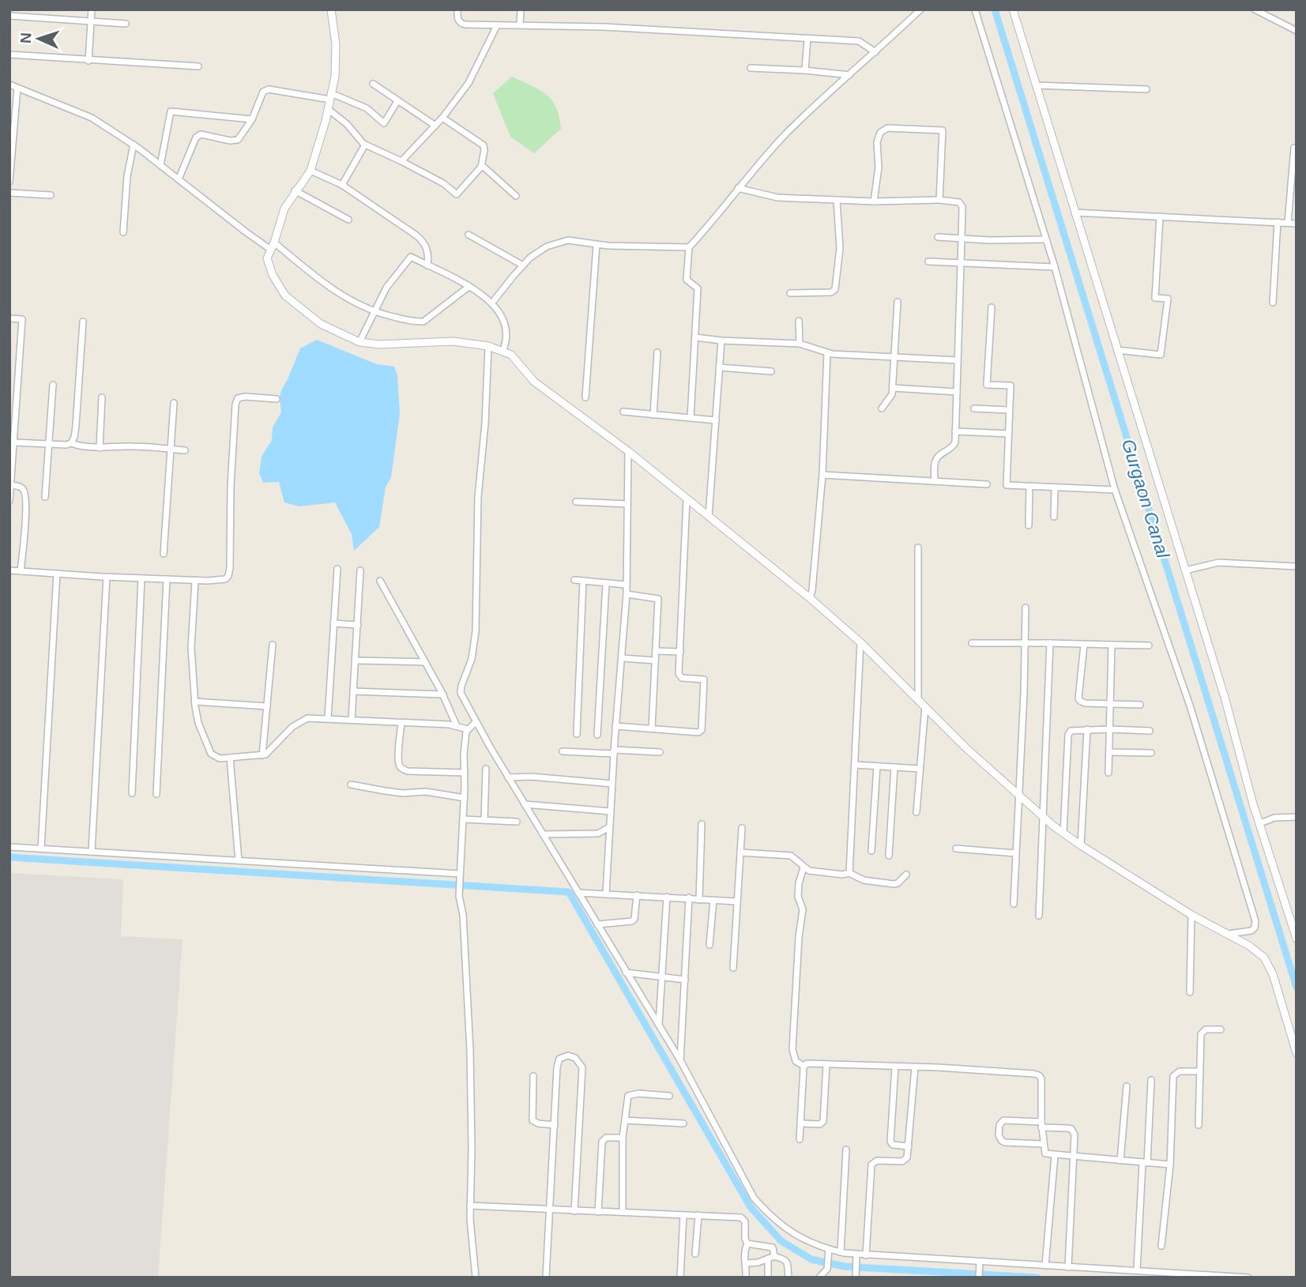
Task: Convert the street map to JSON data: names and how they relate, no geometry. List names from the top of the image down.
{
  "water": ["Gurgaon Canal"],
  "north": "left"
}
